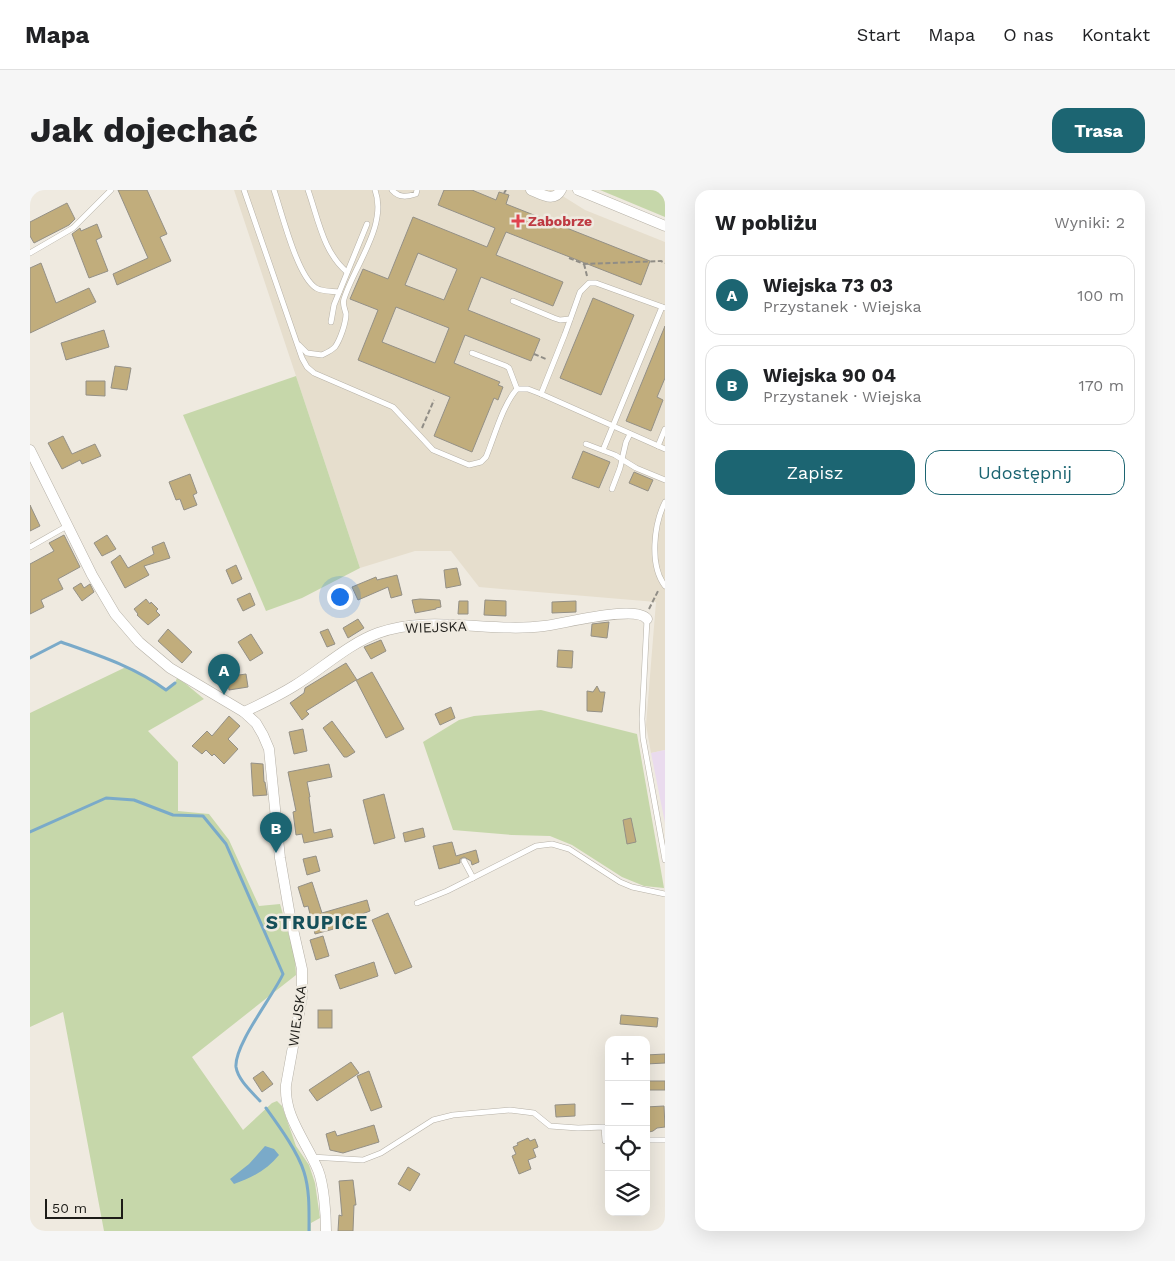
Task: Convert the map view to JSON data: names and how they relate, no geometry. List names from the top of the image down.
{
  "streets": {
    "street": ["WIEJSKA"]
  },
  "districts": ["STRUPICE"],
  "places": {
    "health": ["Zabobrze"]
  },
  "scale_bar": "50 m",
  "page": {
    "header": "Mapa",
    "nav": [
      "Start",
      "Mapa",
      "O nas",
      "Kontakt"
    ],
    "buttons": [
      "Trasa",
      ["Zapisz", "Udostępnij"]
    ],
    "title": "Jak dojechać",
    "heading": ["W pobliżu", "Wyniki: 2"],
    "list": [
      {
        "mark": "A",
        "name": "Wiejska 73 03",
        "note": "Przystanek · Wiejska",
        "value": "100 m"
      },
      {
        "mark": "B",
        "name": "Wiejska 90 04",
        "note": "Przystanek · Wiejska",
        "value": "170 m"
      }
    ],
    "pins": ["A", "B"],
    "map_buttons": ["+", "−"],
    "scale": "50 m"
  }
}
